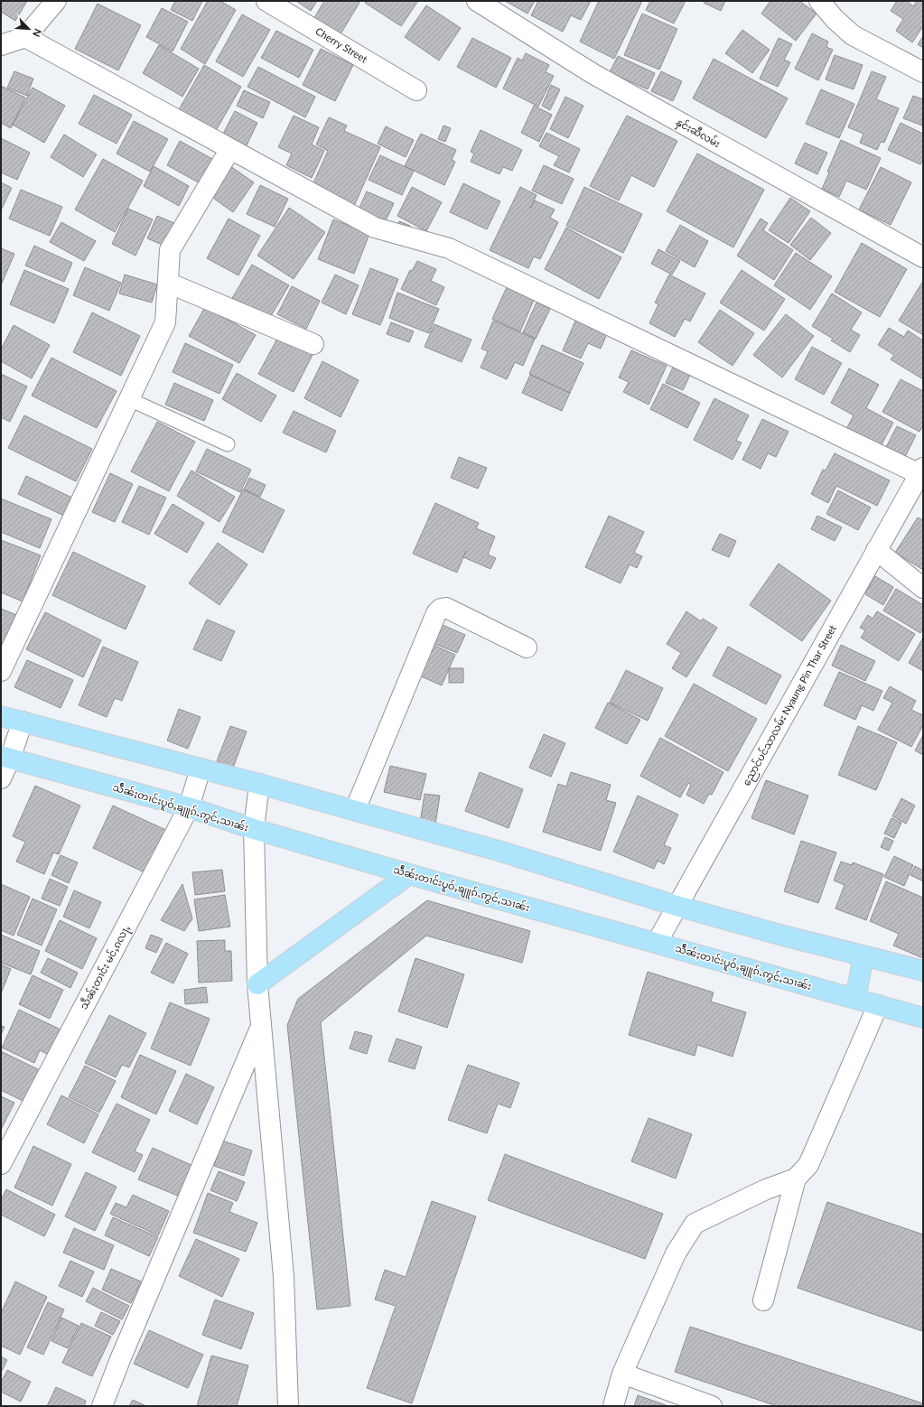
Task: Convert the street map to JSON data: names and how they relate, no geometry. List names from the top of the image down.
{
  "streets": {
    "highway": ["သဵႅၼ်ႈတၢင်းပူဝ်ႇၶျူၵ်ႉဢွင်ႇသၢၼ်း"],
    "street": [
      "Cherry Street",
      "နှင်းဆီလမ်း",
      "ညောင်ပင်သာလမ်း Nyaung Pin Thar Street",
      "သဵၼ်ႈတၢင်း မင်ႇၵလႃႇ"
    ]
  },
  "crossings": [
    ["ညောင်ပင်သာလမ်း Nyaung Pin Thar Street", "သဵႅၼ်ႈတၢင်းပူဝ်ႇၶျူၵ်ႉဢွင်ႇသၢၼ်း"],
    ["သဵႅၼ်ႈတၢင်းပူဝ်ႇၶျူၵ်ႉဢွင်ႇသၢၼ်း", "သဵၼ်ႈတၢင်း မင်ႇၵလႃႇ"]
  ],
  "north": "bottom right"
}
